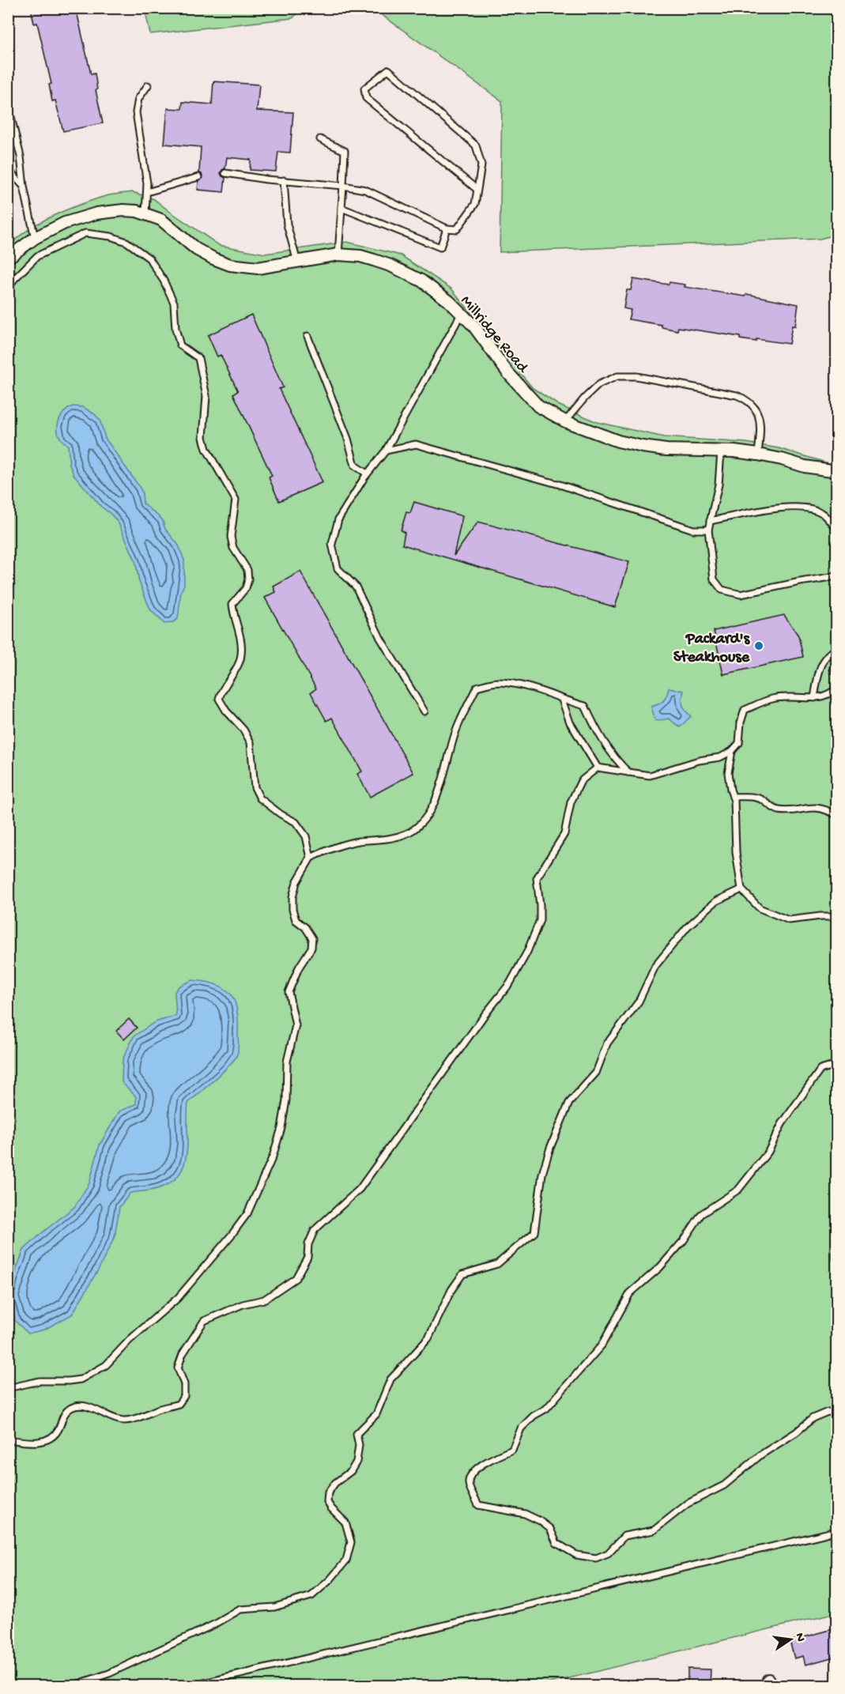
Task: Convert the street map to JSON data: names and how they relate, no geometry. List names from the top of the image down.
{
  "streets": {
    "street": ["Millridge Road"]
  },
  "places": ["Packard's Steakhouse"],
  "north": "right"
}
